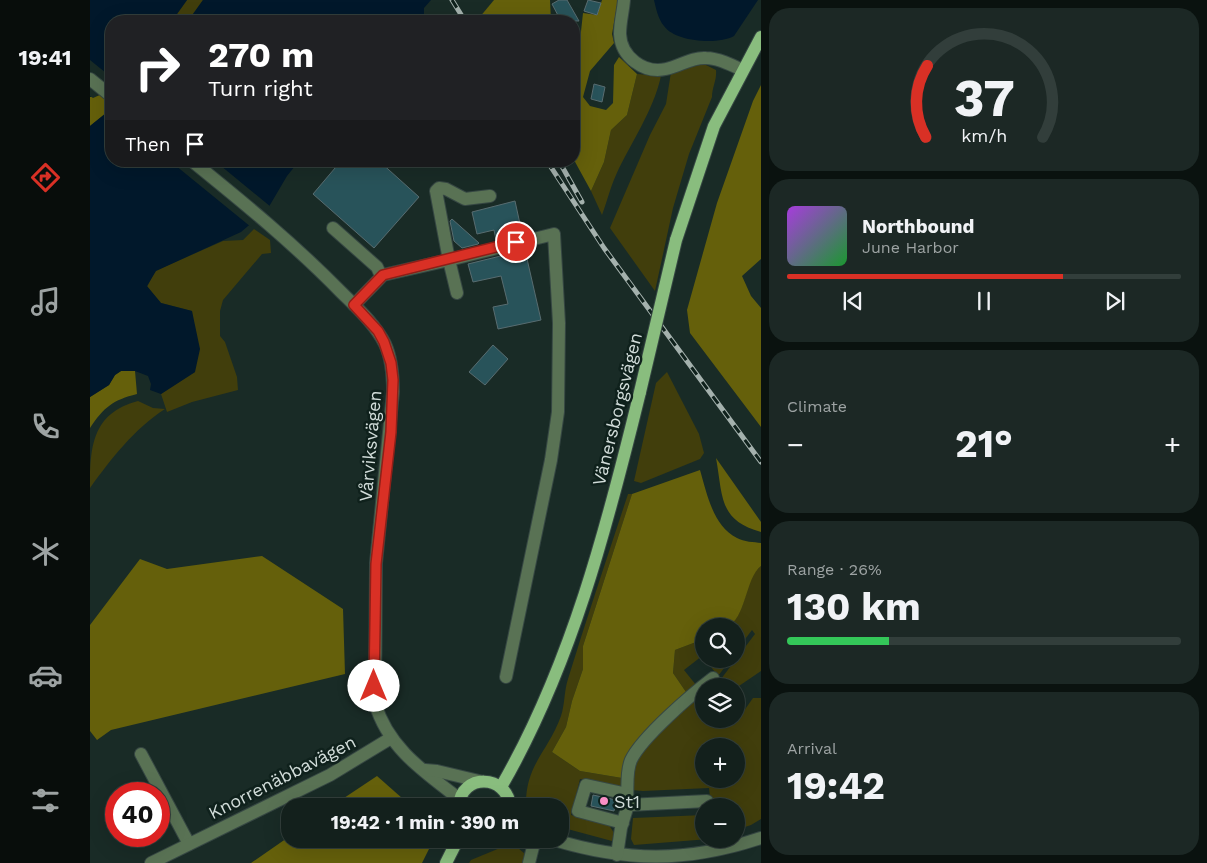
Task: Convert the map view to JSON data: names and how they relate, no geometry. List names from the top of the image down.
{
  "streets": {
    "main road": ["Vänersborgsvägen"],
    "street": ["Vårviksvägen", "Knorrenäbbavägen"]
  },
  "crossings": [
    ["Vårviksvägen", "Knorrenäbbavägen"]
  ],
  "places": ["St1"],
  "page": {
    "tabs": "19:41",
    "turn": ["270 m", "Turn right"],
    "then": "Then",
    "song": ["Northbound", "June Harbor"],
    "tile": [
      "Climate",
      ["Range · 26%", "130 km"],
      ["Arrival", "19:42"]
    ],
    "heat": ["−", "21°", "+"],
    "map_buttons": ["+", "−"],
    "limit": "40",
    "trip": "19:42 · 1 min · 390 m",
    "gauge": ["37", "km/h"]
  }
}
